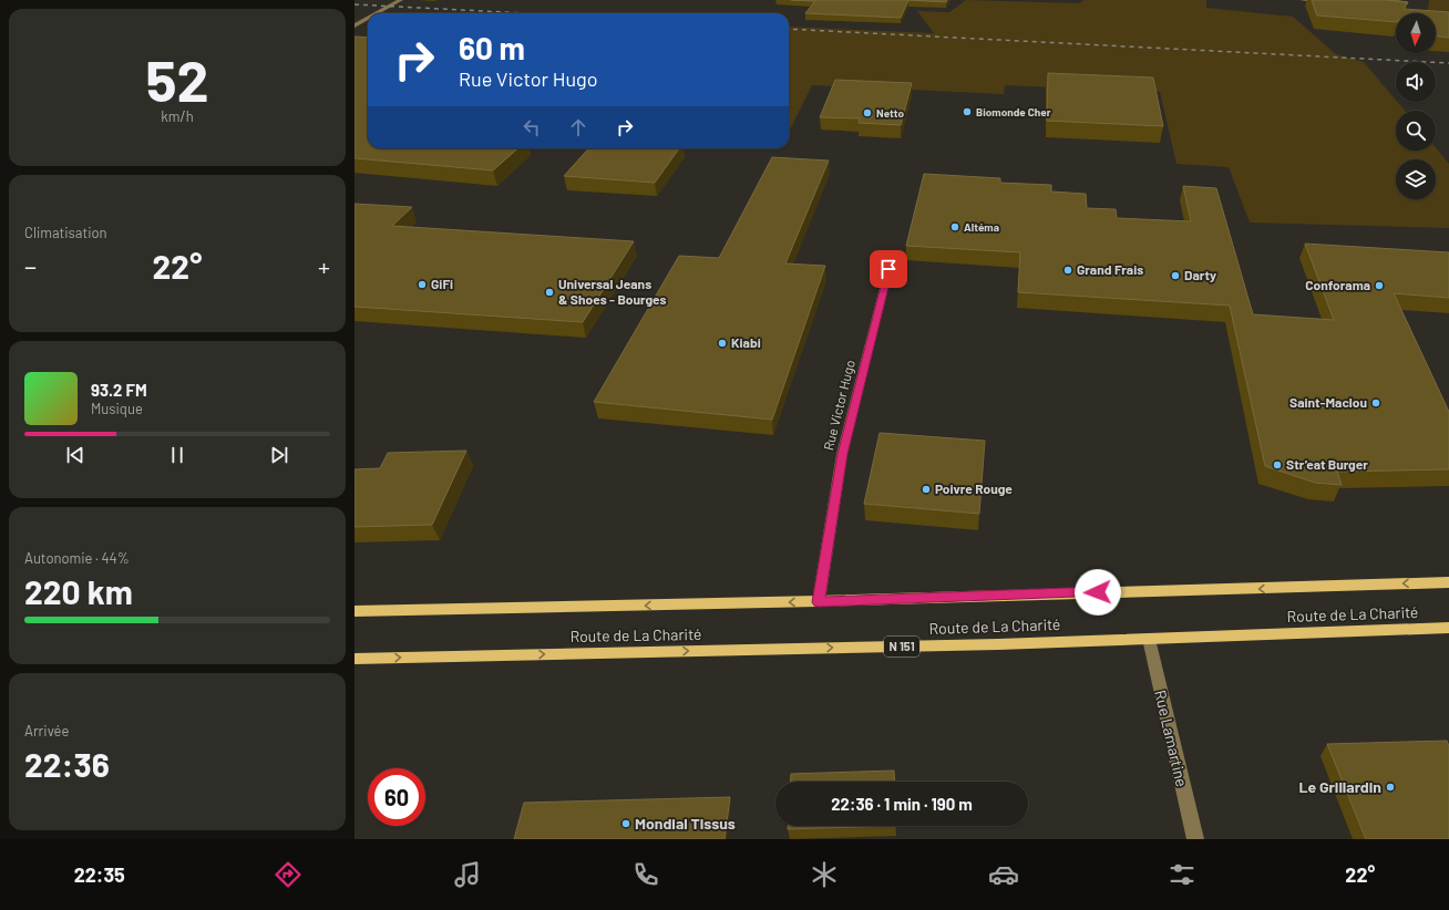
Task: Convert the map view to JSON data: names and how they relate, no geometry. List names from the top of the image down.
{
  "streets": {
    "main road": ["Route de La Charité", "N 151"],
    "street": ["Rue Victor Hugo", "Rue Lamartine"]
  },
  "crossings": [
    ["Rue Victor Hugo", "Route de La Charité"],
    ["Route de La Charité", "Rue Lamartine"]
  ],
  "places": [
    "Biomonde Cher",
    "Netto",
    "Altéma",
    "Grand Frais",
    "Darty",
    "GiFi",
    "Conforama",
    "Universal Jeans & Shoes - Bourges",
    "Kiabi",
    "Saint-Maclou",
    "Str’eat Burger",
    "Poivre Rouge",
    "Le Grillardin",
    "Mondial Tissus"
  ],
  "north": "bottom",
  "page": {
    "tile": [
      ["52", "km/h"],
      "Climatisation",
      ["Autonomie · 44%", "220 km"],
      ["Arrivée", "22:36"]
    ],
    "turn": ["60 m", "Rue Victor Hugo"],
    "heat": ["−", "22°", "+"],
    "song": ["93.2 FM", "Musique"],
    "limit": "60",
    "trip": "22:36 · 1 min · 190 m",
    "tabs": ["22:35", "22°"]
  }
}
